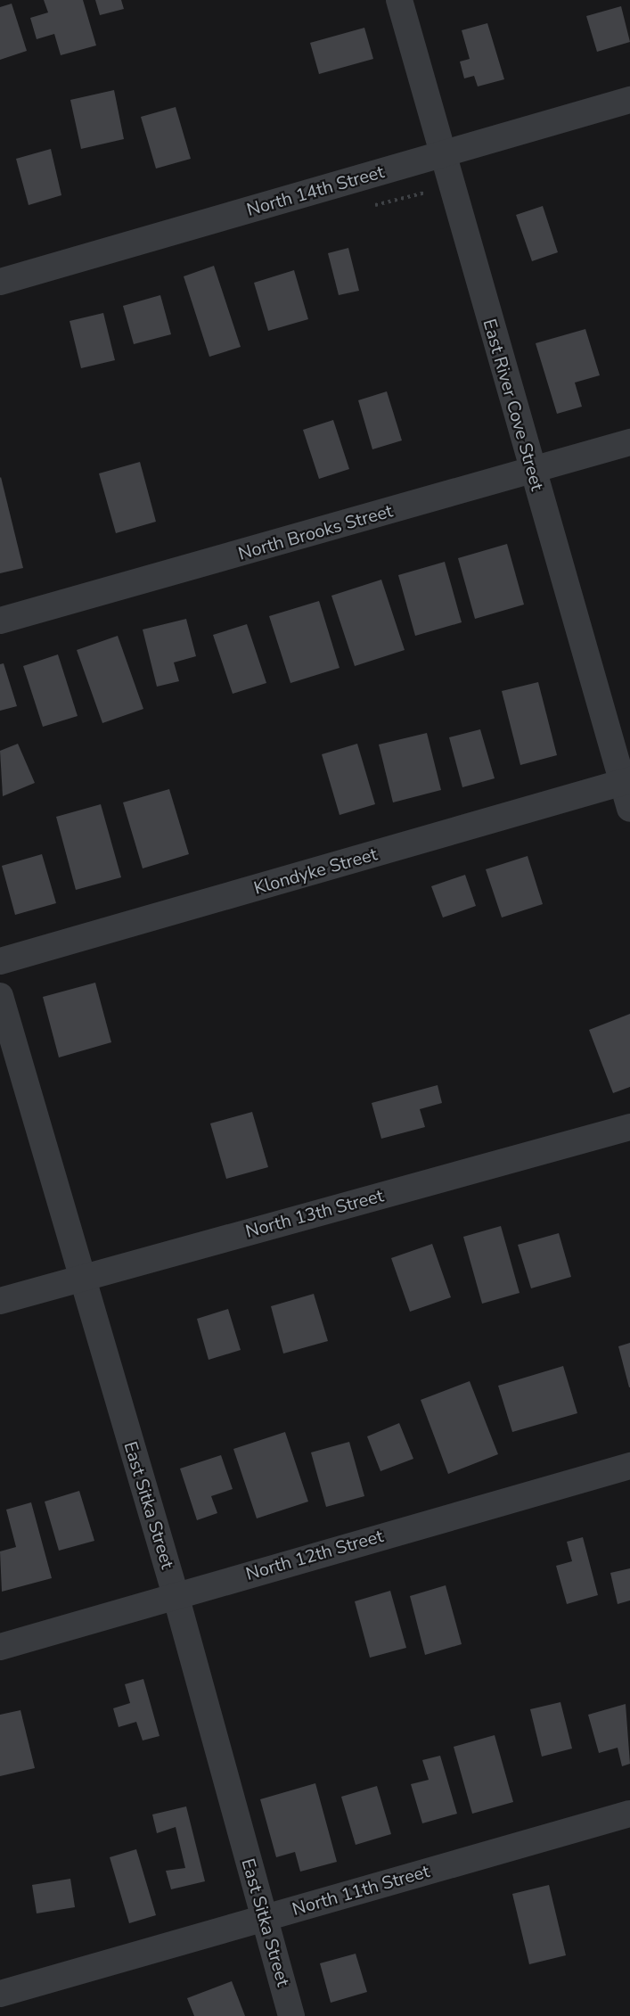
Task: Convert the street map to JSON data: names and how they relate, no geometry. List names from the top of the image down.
{
  "streets": {
    "street": [
      "North 14th Street",
      "East River Cove Street",
      "North Brooks Street",
      "Klondyke Street",
      "North 13th Street",
      "East Sitka Street",
      "North 12th Street",
      "North 11th Street"
    ]
  },
  "crossings": [
    ["North 14th Street", "East River Cove Street"],
    ["East River Cove Street", "North Brooks Street"],
    ["East River Cove Street", "Klondyke Street"],
    ["North 13th Street", "East Sitka Street"],
    ["East Sitka Street", "North 12th Street"],
    ["East Sitka Street", "North 11th Street"]
  ]
}
